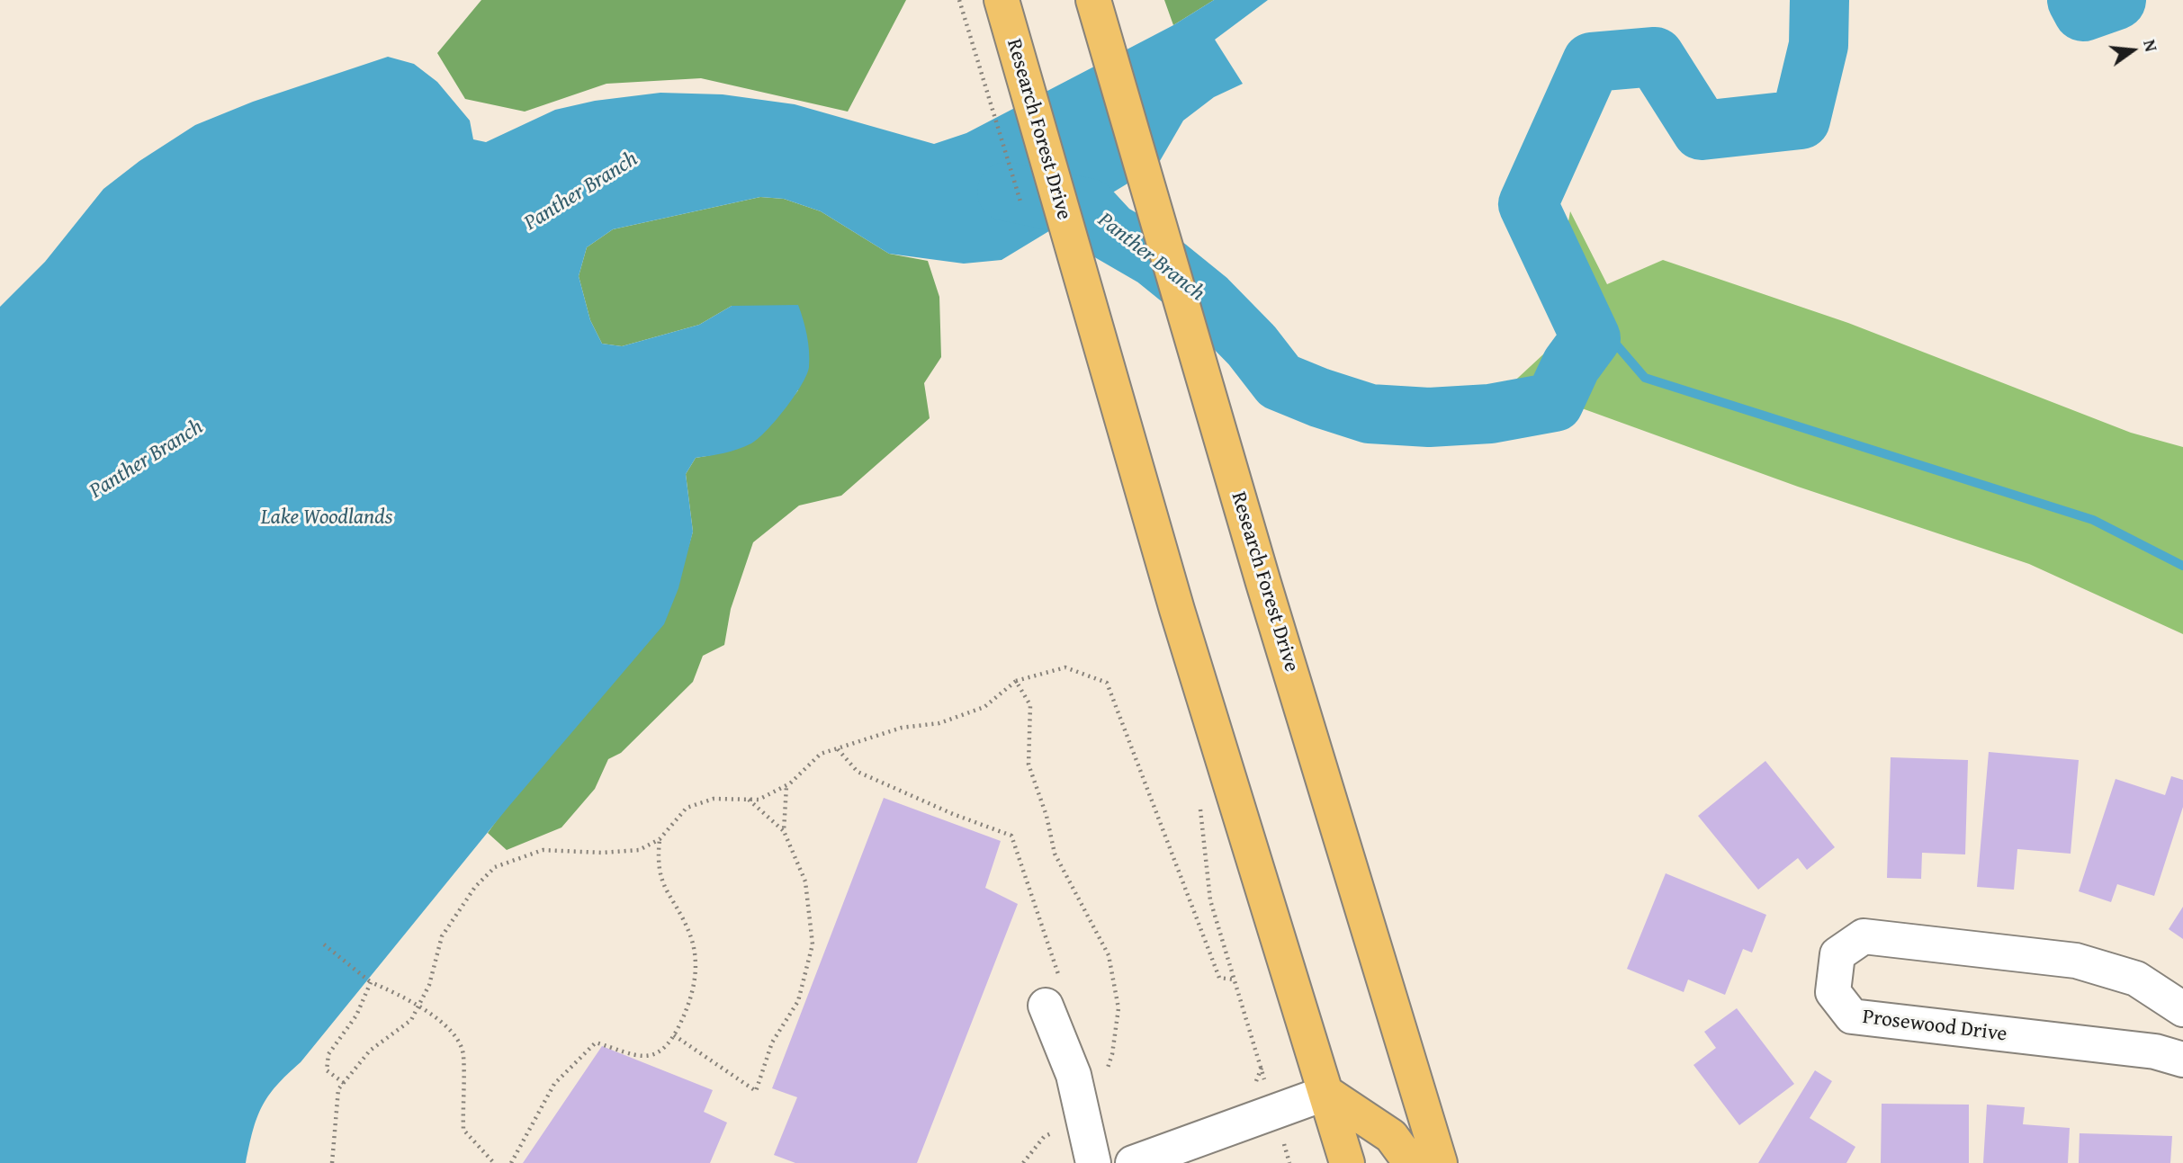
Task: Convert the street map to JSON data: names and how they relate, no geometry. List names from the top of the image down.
{
  "streets": {
    "main road": ["Research Forest Drive"],
    "street": ["Prosewood Drive"]
  },
  "water": ["Panther Branch", "Lake Woodlands"],
  "north": "right"
}
